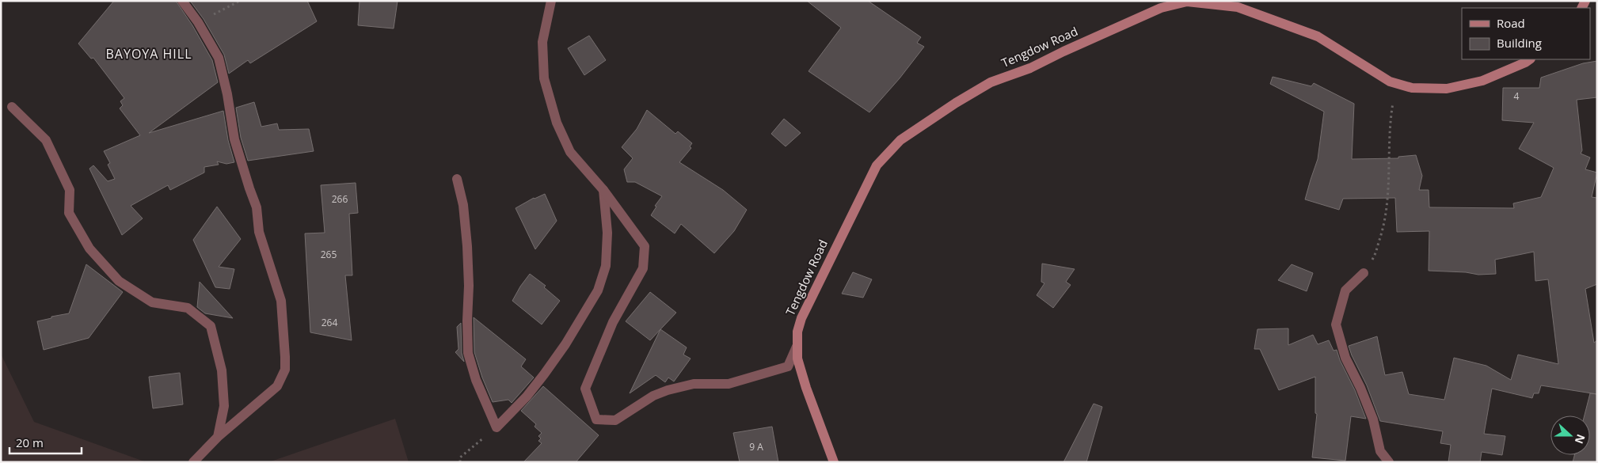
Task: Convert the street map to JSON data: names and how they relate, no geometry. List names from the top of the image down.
{
  "streets": {
    "street": ["Tengdow Road"]
  },
  "districts": ["BAYOYA HILL"],
  "house_numbers": [
    "4",
    "266",
    "265",
    "264",
    "9 A"
  ],
  "legend": ["Road", "Building"],
  "scale_bar": "20 m",
  "north": "right"
}
